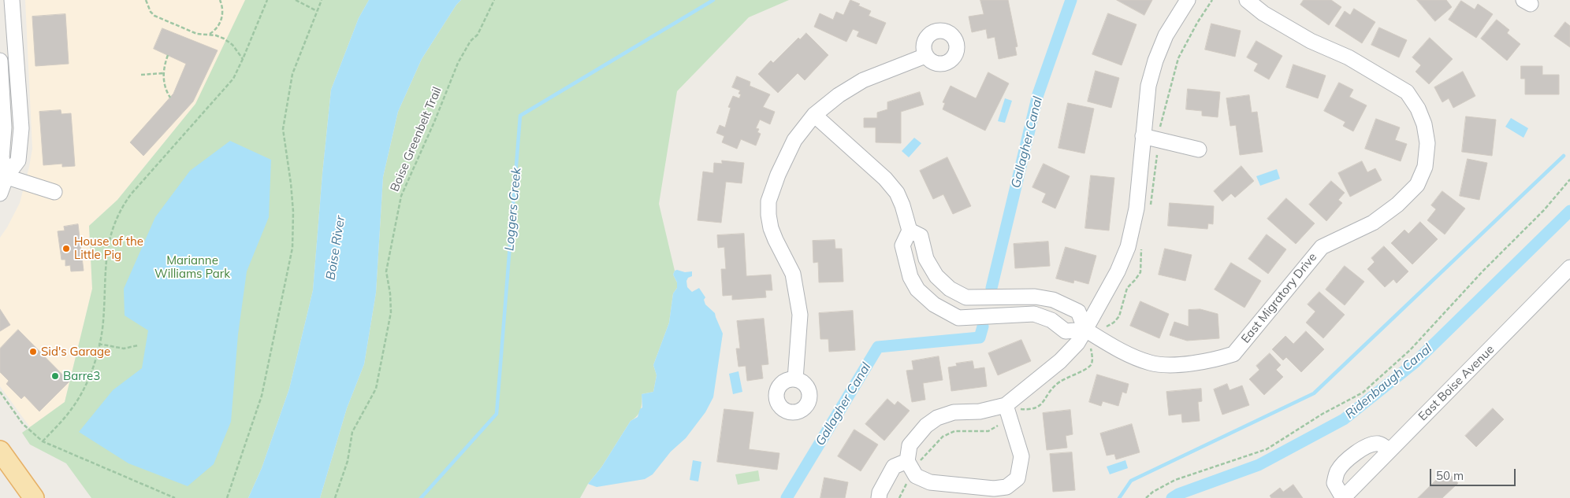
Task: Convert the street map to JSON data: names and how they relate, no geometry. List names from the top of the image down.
{
  "streets": {
    "street": ["East Migratory Drive", "East Boise Avenue"],
    "path": ["Boise Greenbelt Trail"]
  },
  "water": [
    "Gallagher Canal",
    "Loggers Creek",
    "Boise River",
    "Ridenbaugh Canal"
  ],
  "parks": ["Marianne Williams Park"],
  "places": ["House of the Little Pig", "Sid's Garage", "Barre3"],
  "scale_bar": "50 m"
}
